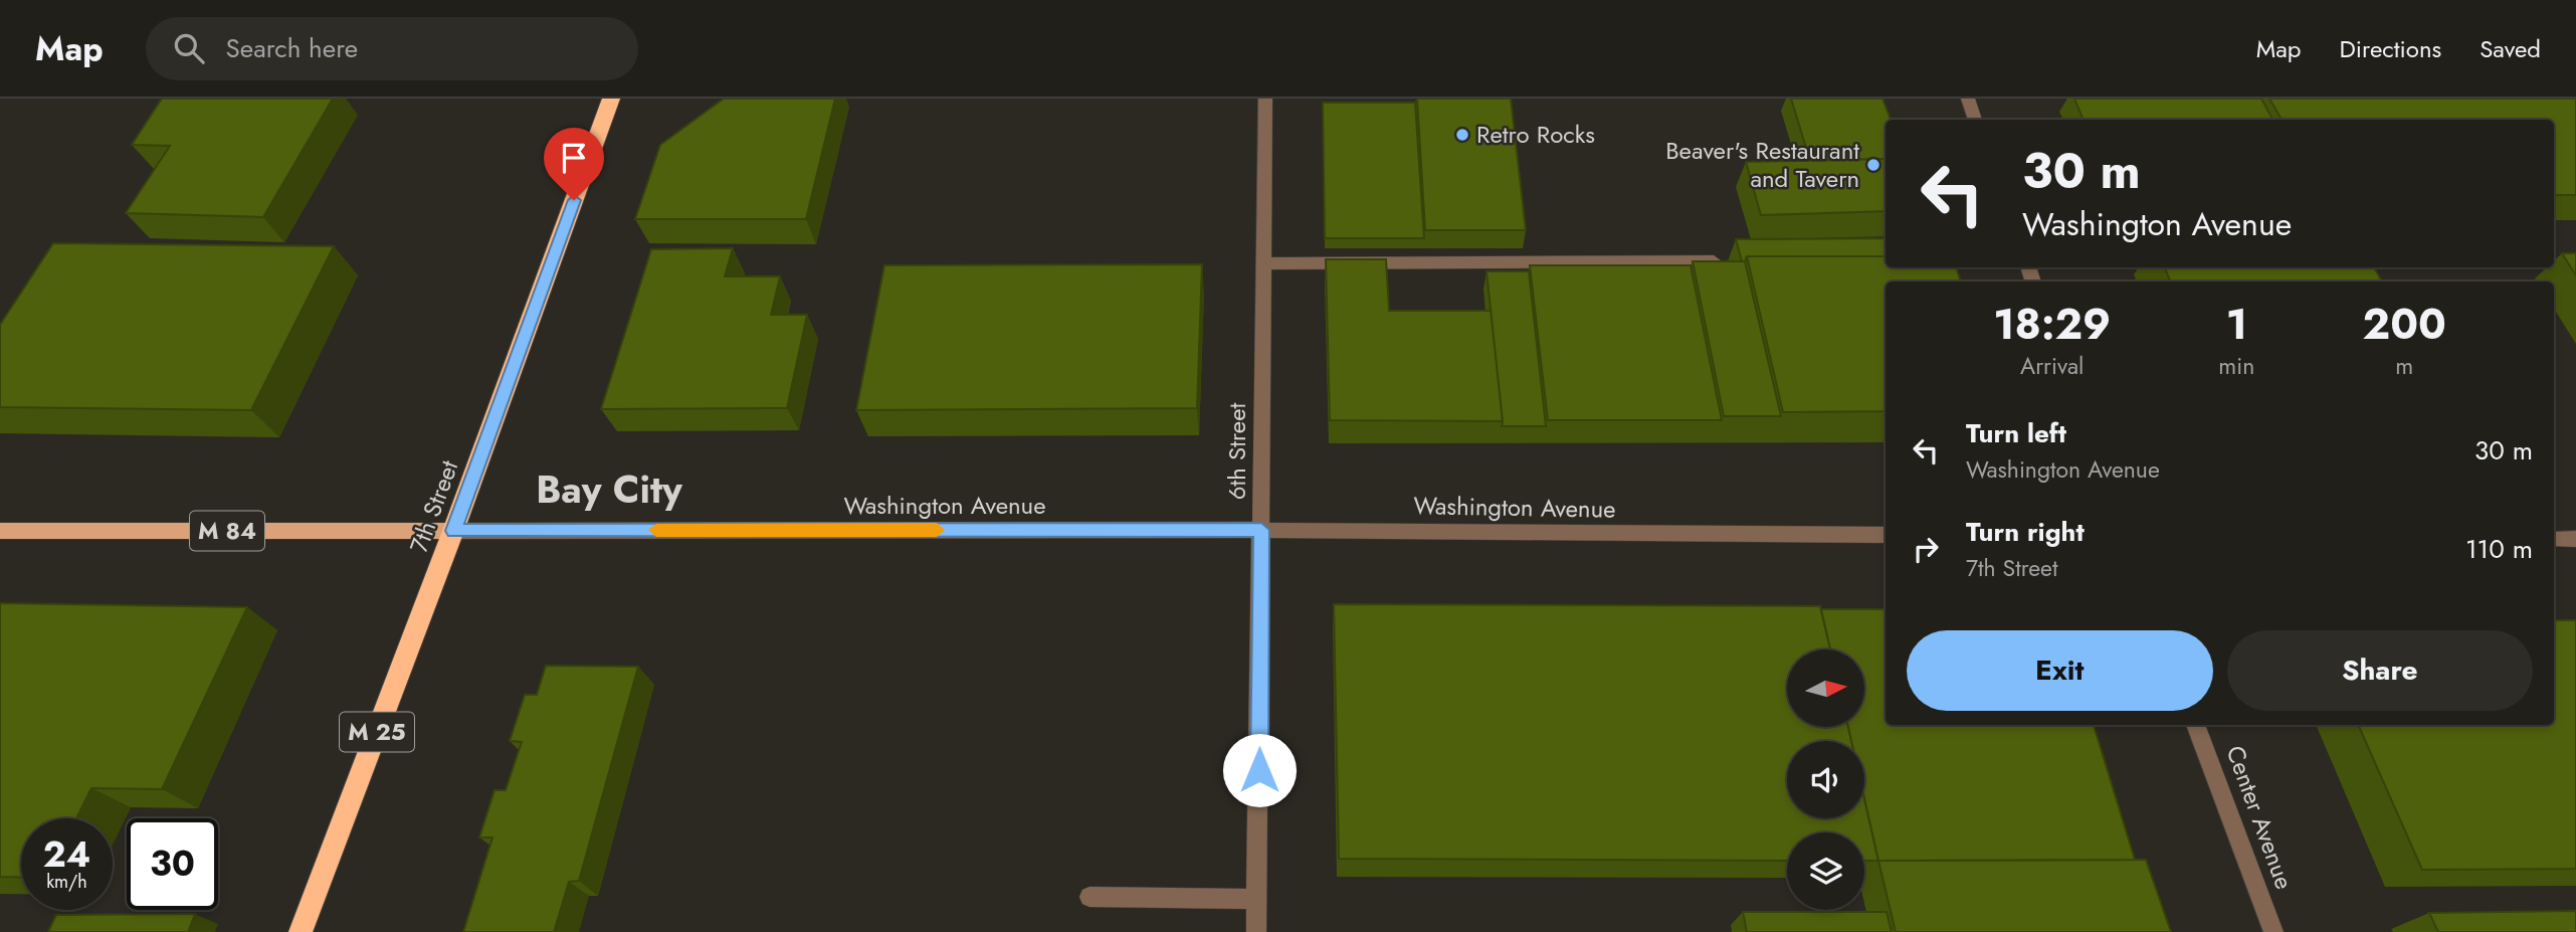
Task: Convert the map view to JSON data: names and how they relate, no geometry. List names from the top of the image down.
{
  "streets": {
    "highway": ["7th Street", "M 25"],
    "main road": ["Washington Avenue", "M 84"],
    "street": ["6th Street", "Center Avenue"]
  },
  "crossings": [
    ["6th Street", "Washington Avenue"],
    ["Washington Avenue", "7th Street"]
  ],
  "districts": ["Bay City"],
  "places": ["Retro Rocks", "Beaver's Restaurant and Tavern"],
  "north": "right",
  "page": {
    "header": "Map",
    "search": "Search here",
    "nav": ["Map", "Directions", "Saved"],
    "turn": ["30 m", "Washington Avenue"],
    "eta": [
      "18:29",
      "Arrival",
      "1",
      "min",
      "200",
      "m"
    ],
    "list": [
      {
        "name": "Turn left",
        "note": "Washington Avenue",
        "value": "30 m"
      },
      {
        "name": "Turn right",
        "note": "7th Street",
        "value": "110 m"
      }
    ],
    "buttons": ["Exit", "Share"],
    "speed": "24 km/h",
    "limit": "30"
  }
}
